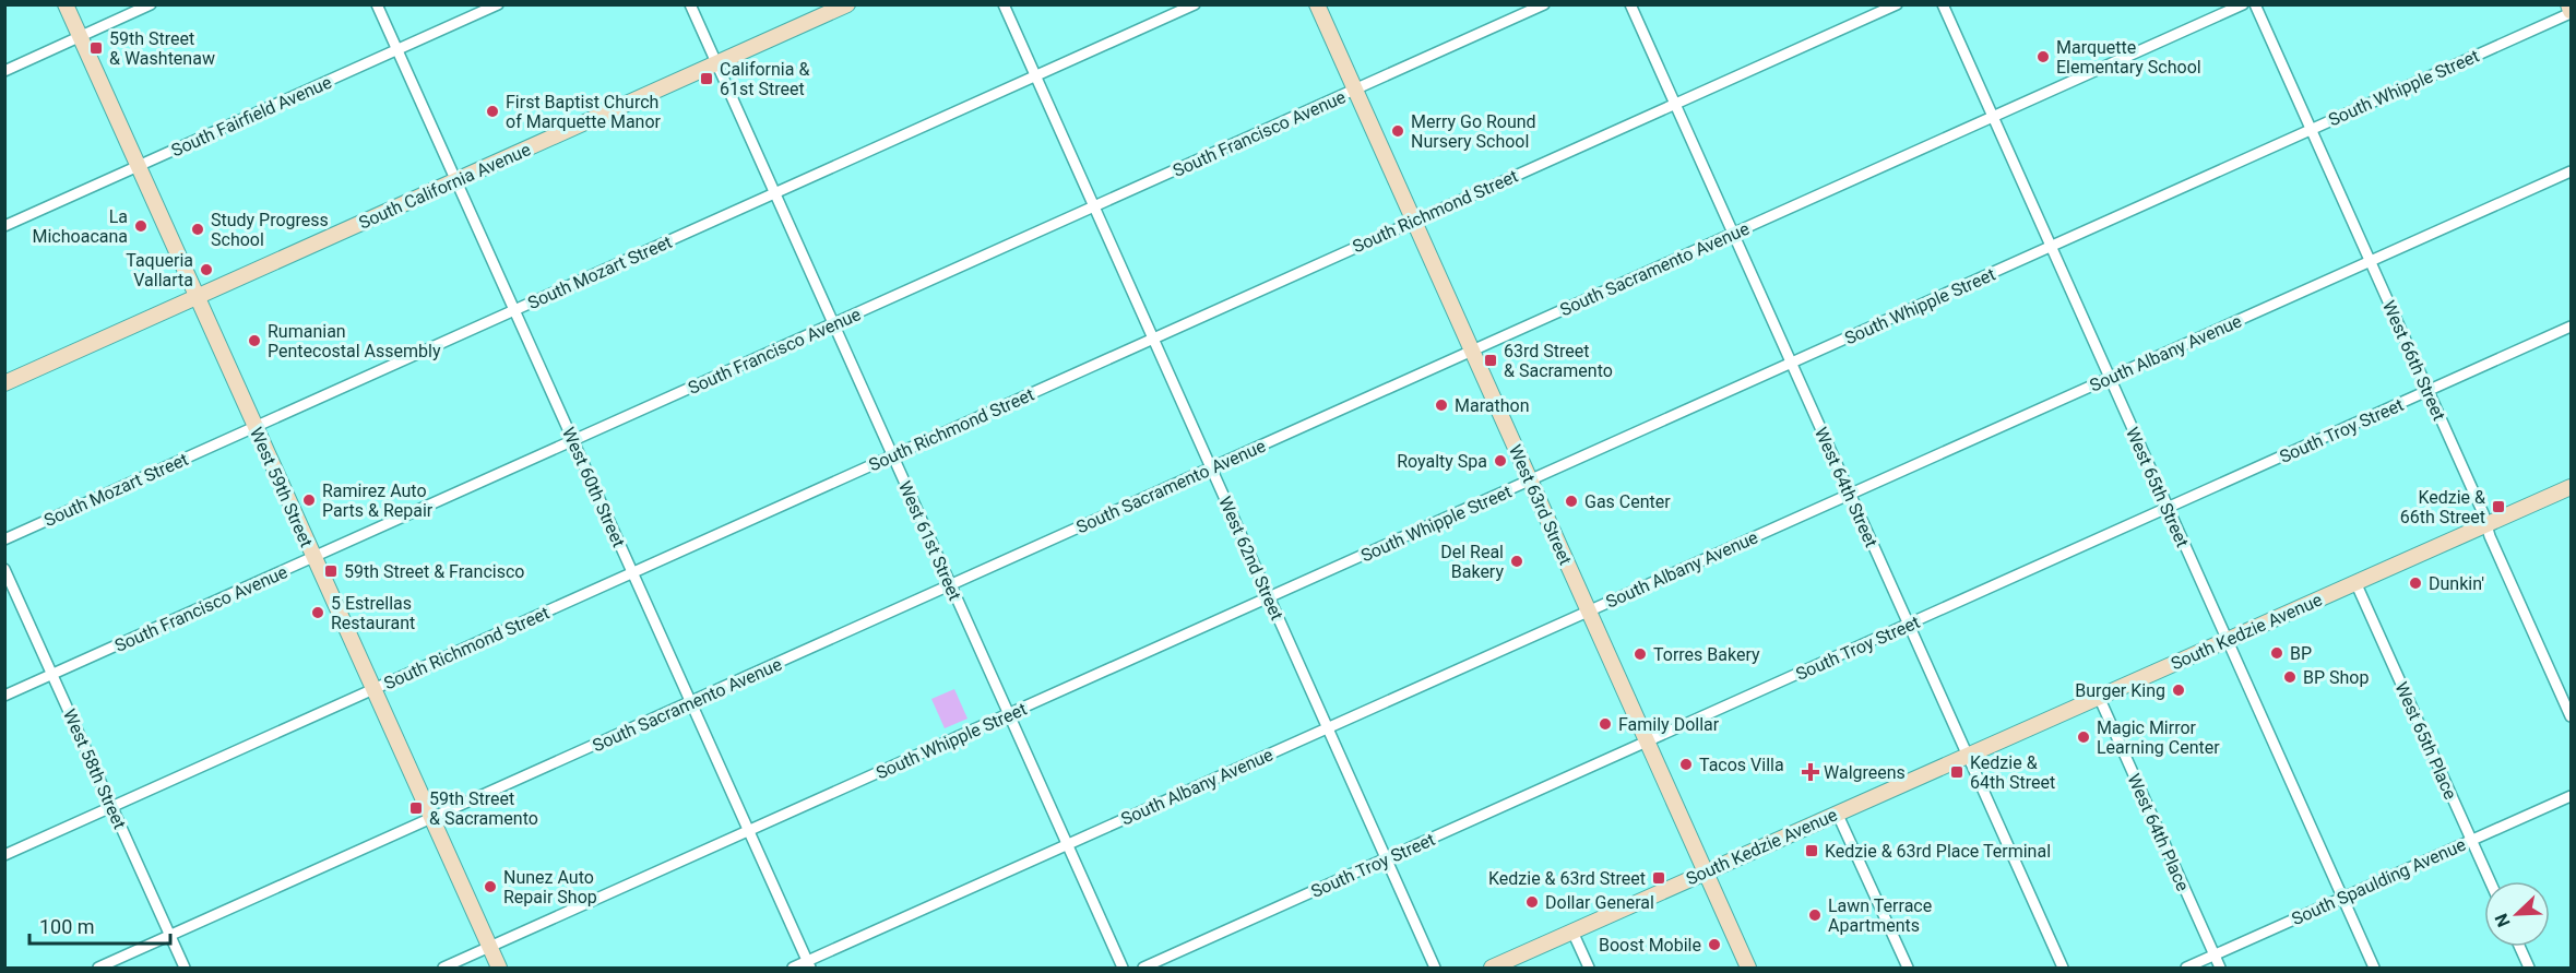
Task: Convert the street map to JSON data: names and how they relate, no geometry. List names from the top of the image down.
{
  "streets": {
    "main road": [
      "South California Avenue",
      "West 59th Street",
      "West 63rd Street",
      "South Kedzie Avenue"
    ],
    "street": [
      "South Whipple Street",
      "South Fairfield Avenue",
      "South Francisco Avenue",
      "South Richmond Street",
      "South Sacramento Avenue",
      "South Mozart Street",
      "South Albany Avenue",
      "West 66th Street",
      "South Troy Street",
      "West 60th Street",
      "West 64th Street",
      "West 65th Street",
      "West 61st Street",
      "West 62nd Street",
      "West 65th Place",
      "West 58th Street",
      "West 64th Place",
      "South Spaulding Avenue"
    ]
  },
  "crossings": [
    ["South Whipple Street", "West 66th Street"],
    ["South Whipple Street", "West 59th Street"],
    ["South Whipple Street", "West 60th Street"],
    ["South Whipple Street", "West 64th Street"],
    ["South Whipple Street", "West 65th Street"],
    ["South Whipple Street", "West 63rd Street"],
    ["South Whipple Street", "West 61st Street"],
    ["South Whipple Street", "West 62nd Street"],
    ["South Fairfield Avenue", "West 59th Street"],
    ["South Fairfield Avenue", "West 60th Street"],
    ["South Francisco Avenue", "West 59th Street"],
    ["South Francisco Avenue", "West 60th Street"],
    ["South Francisco Avenue", "West 63rd Street"],
    ["South Francisco Avenue", "West 61st Street"],
    ["South Francisco Avenue", "West 62nd Street"],
    ["South Francisco Avenue", "West 58th Street"],
    ["South California Avenue", "West 59th Street"],
    ["South California Avenue", "West 60th Street"],
    ["South California Avenue", "West 61st Street"],
    ["South Richmond Street", "West 59th Street"],
    ["South Richmond Street", "West 60th Street"],
    ["South Richmond Street", "West 64th Street"],
    ["South Richmond Street", "West 63rd Street"],
    ["South Richmond Street", "West 61st Street"],
    ["South Richmond Street", "West 62nd Street"],
    ["South Richmond Street", "West 58th Street"],
    ["South Sacramento Avenue", "West 59th Street"],
    ["South Sacramento Avenue", "West 60th Street"],
    ["South Sacramento Avenue", "West 64th Street"],
    ["South Sacramento Avenue", "West 65th Street"],
    ["South Sacramento Avenue", "West 63rd Street"],
    ["South Sacramento Avenue", "West 61st Street"],
    ["South Sacramento Avenue", "West 62nd Street"],
    ["South Sacramento Avenue", "West 58th Street"],
    ["South Mozart Street", "West 59th Street"],
    ["South Mozart Street", "West 60th Street"],
    ["South Mozart Street", "West 61st Street"],
    ["South Mozart Street", "West 62nd Street"],
    ["South Albany Avenue", "West 66th Street"],
    ["South Albany Avenue", "West 60th Street"],
    ["South Albany Avenue", "West 64th Street"],
    ["South Albany Avenue", "West 65th Street"],
    ["South Albany Avenue", "West 63rd Street"],
    ["South Albany Avenue", "West 61st Street"],
    ["South Albany Avenue", "West 62nd Street"],
    ["West 66th Street", "South Troy Street"],
    ["West 66th Street", "South Kedzie Avenue"],
    ["South Troy Street", "West 64th Street"],
    ["South Troy Street", "West 65th Street"],
    ["South Troy Street", "West 63rd Street"],
    ["South Troy Street", "West 62nd Street"],
    ["West 64th Street", "South Kedzie Avenue"],
    ["West 65th Street", "South Kedzie Avenue"],
    ["West 65th Street", "South Spaulding Avenue"],
    ["West 63rd Street", "South Kedzie Avenue"],
    ["South Kedzie Avenue", "West 65th Place"],
    ["South Kedzie Avenue", "West 64th Place"],
    ["West 65th Place", "South Spaulding Avenue"],
    ["West 64th Place", "South Spaulding Avenue"]
  ],
  "places": {
    "transit": [
      "59th Street & Washtenaw",
      "California & 61st Street",
      "63rd Street & Sacramento",
      "Kedzie & 66th Street",
      "59th Street & Francisco",
      "Kedzie & 64th Street",
      "59th Street & Sacramento",
      "Kedzie & 63rd Place Terminal",
      "Kedzie & 63rd Street"
    ],
    "other": [
      "Marquette Elementary School",
      "First Baptist Church of Marquette Manor",
      "Merry Go Round Nursery School",
      "La Michoacana",
      "Study Progress School",
      "Taqueria Vallarta",
      "Rumanian Pentecostal Assembly",
      "Marathon",
      "Royalty Spa",
      "Ramirez Auto Parts & Repair",
      "Gas Center",
      "Del Real Bakery",
      "Dunkin'",
      "5 Estrellas Restaurant",
      "BP",
      "Torres Bakery",
      "BP Shop",
      "Burger King",
      "Family Dollar",
      "Magic Mirror Learning Center",
      "Tacos Villa",
      "Nunez Auto Repair Shop",
      "Dollar General",
      "Lawn Terrace Apartments",
      "Boost Mobile"
    ],
    "health": ["Walgreens"]
  },
  "scale_bar": "100 m",
  "north": "bottom left"
}
